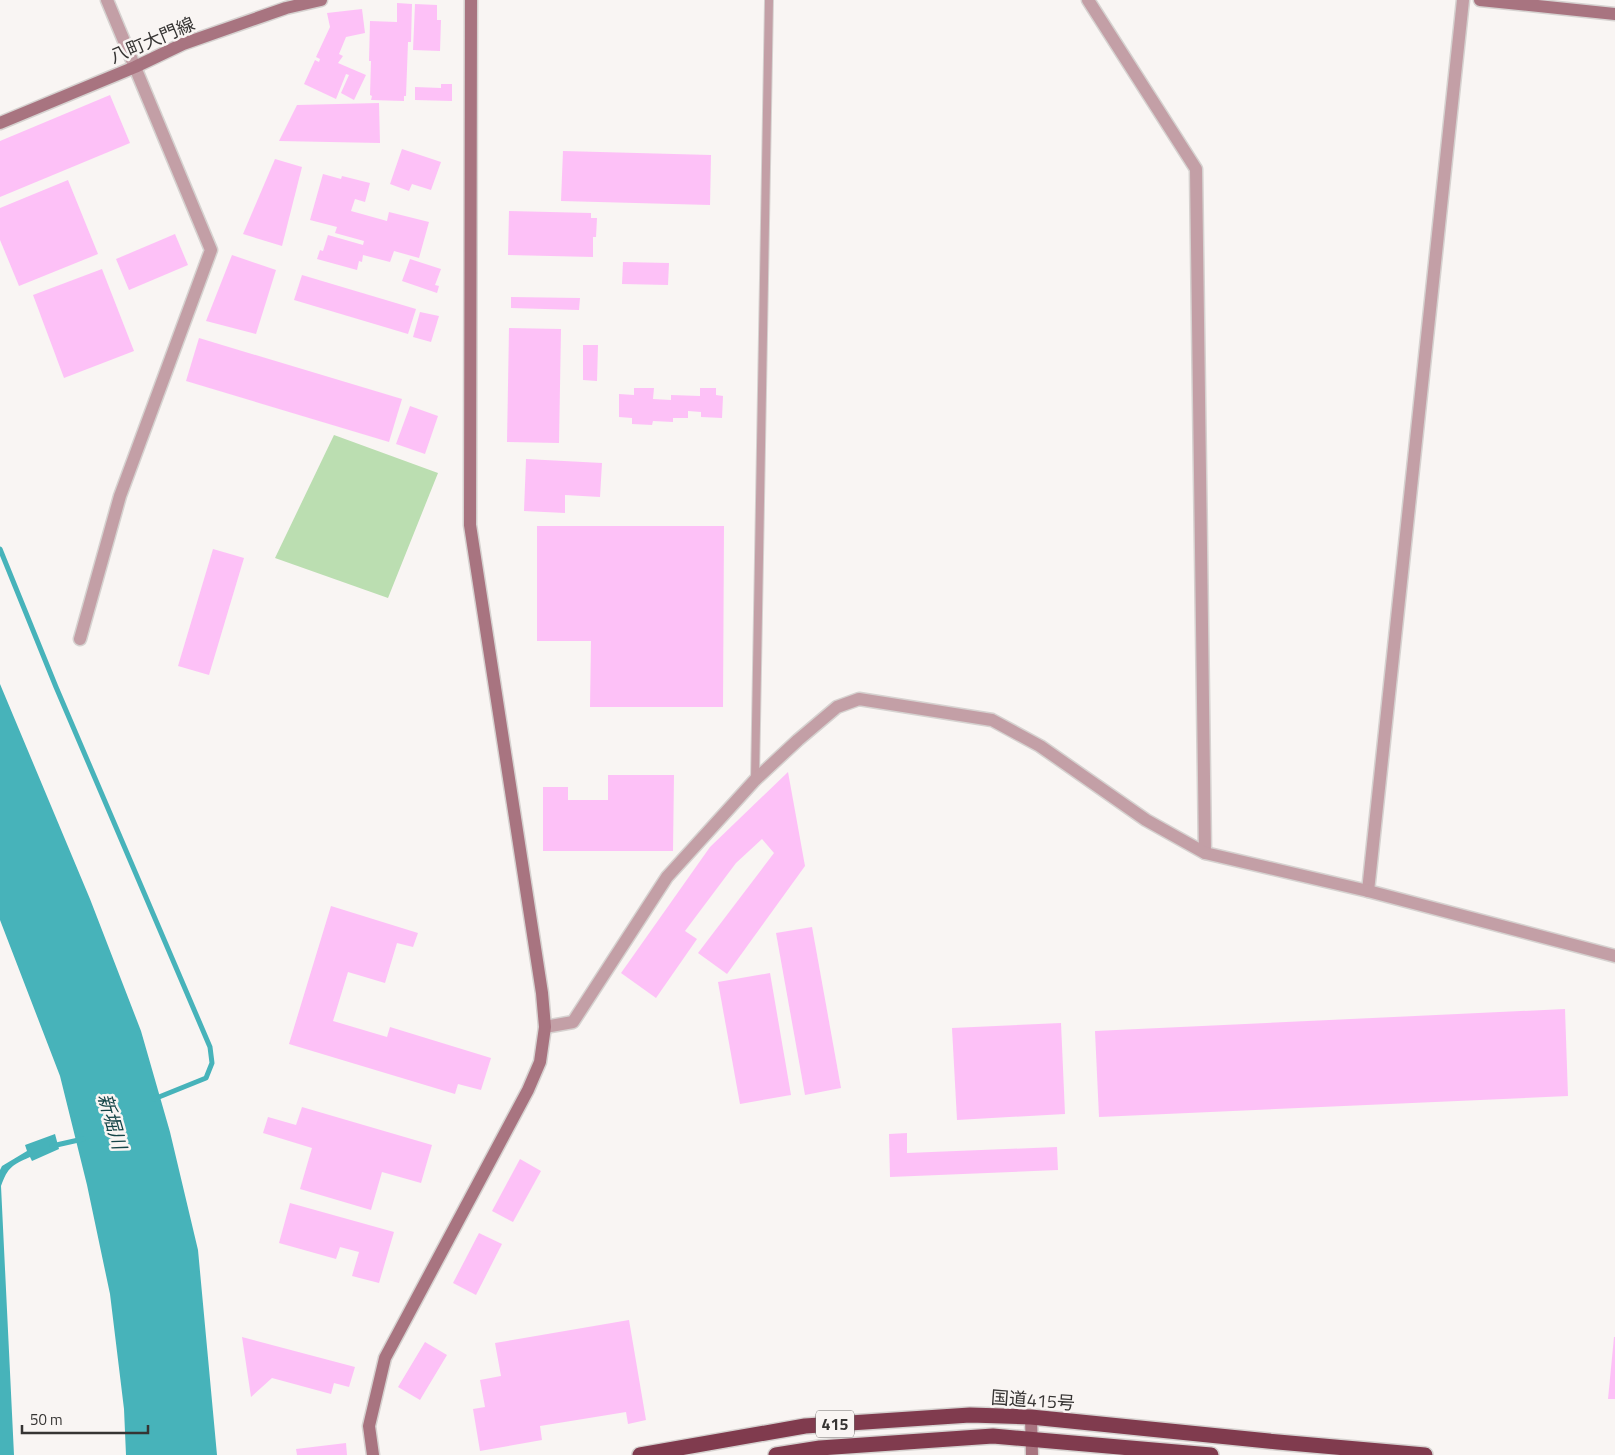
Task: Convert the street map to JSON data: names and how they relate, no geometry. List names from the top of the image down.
{
  "streets": {
    "highway": ["国道415号", "415"],
    "street": ["八町大門線"]
  },
  "water": ["新堀川"],
  "scale_bar": "50 m"
}
